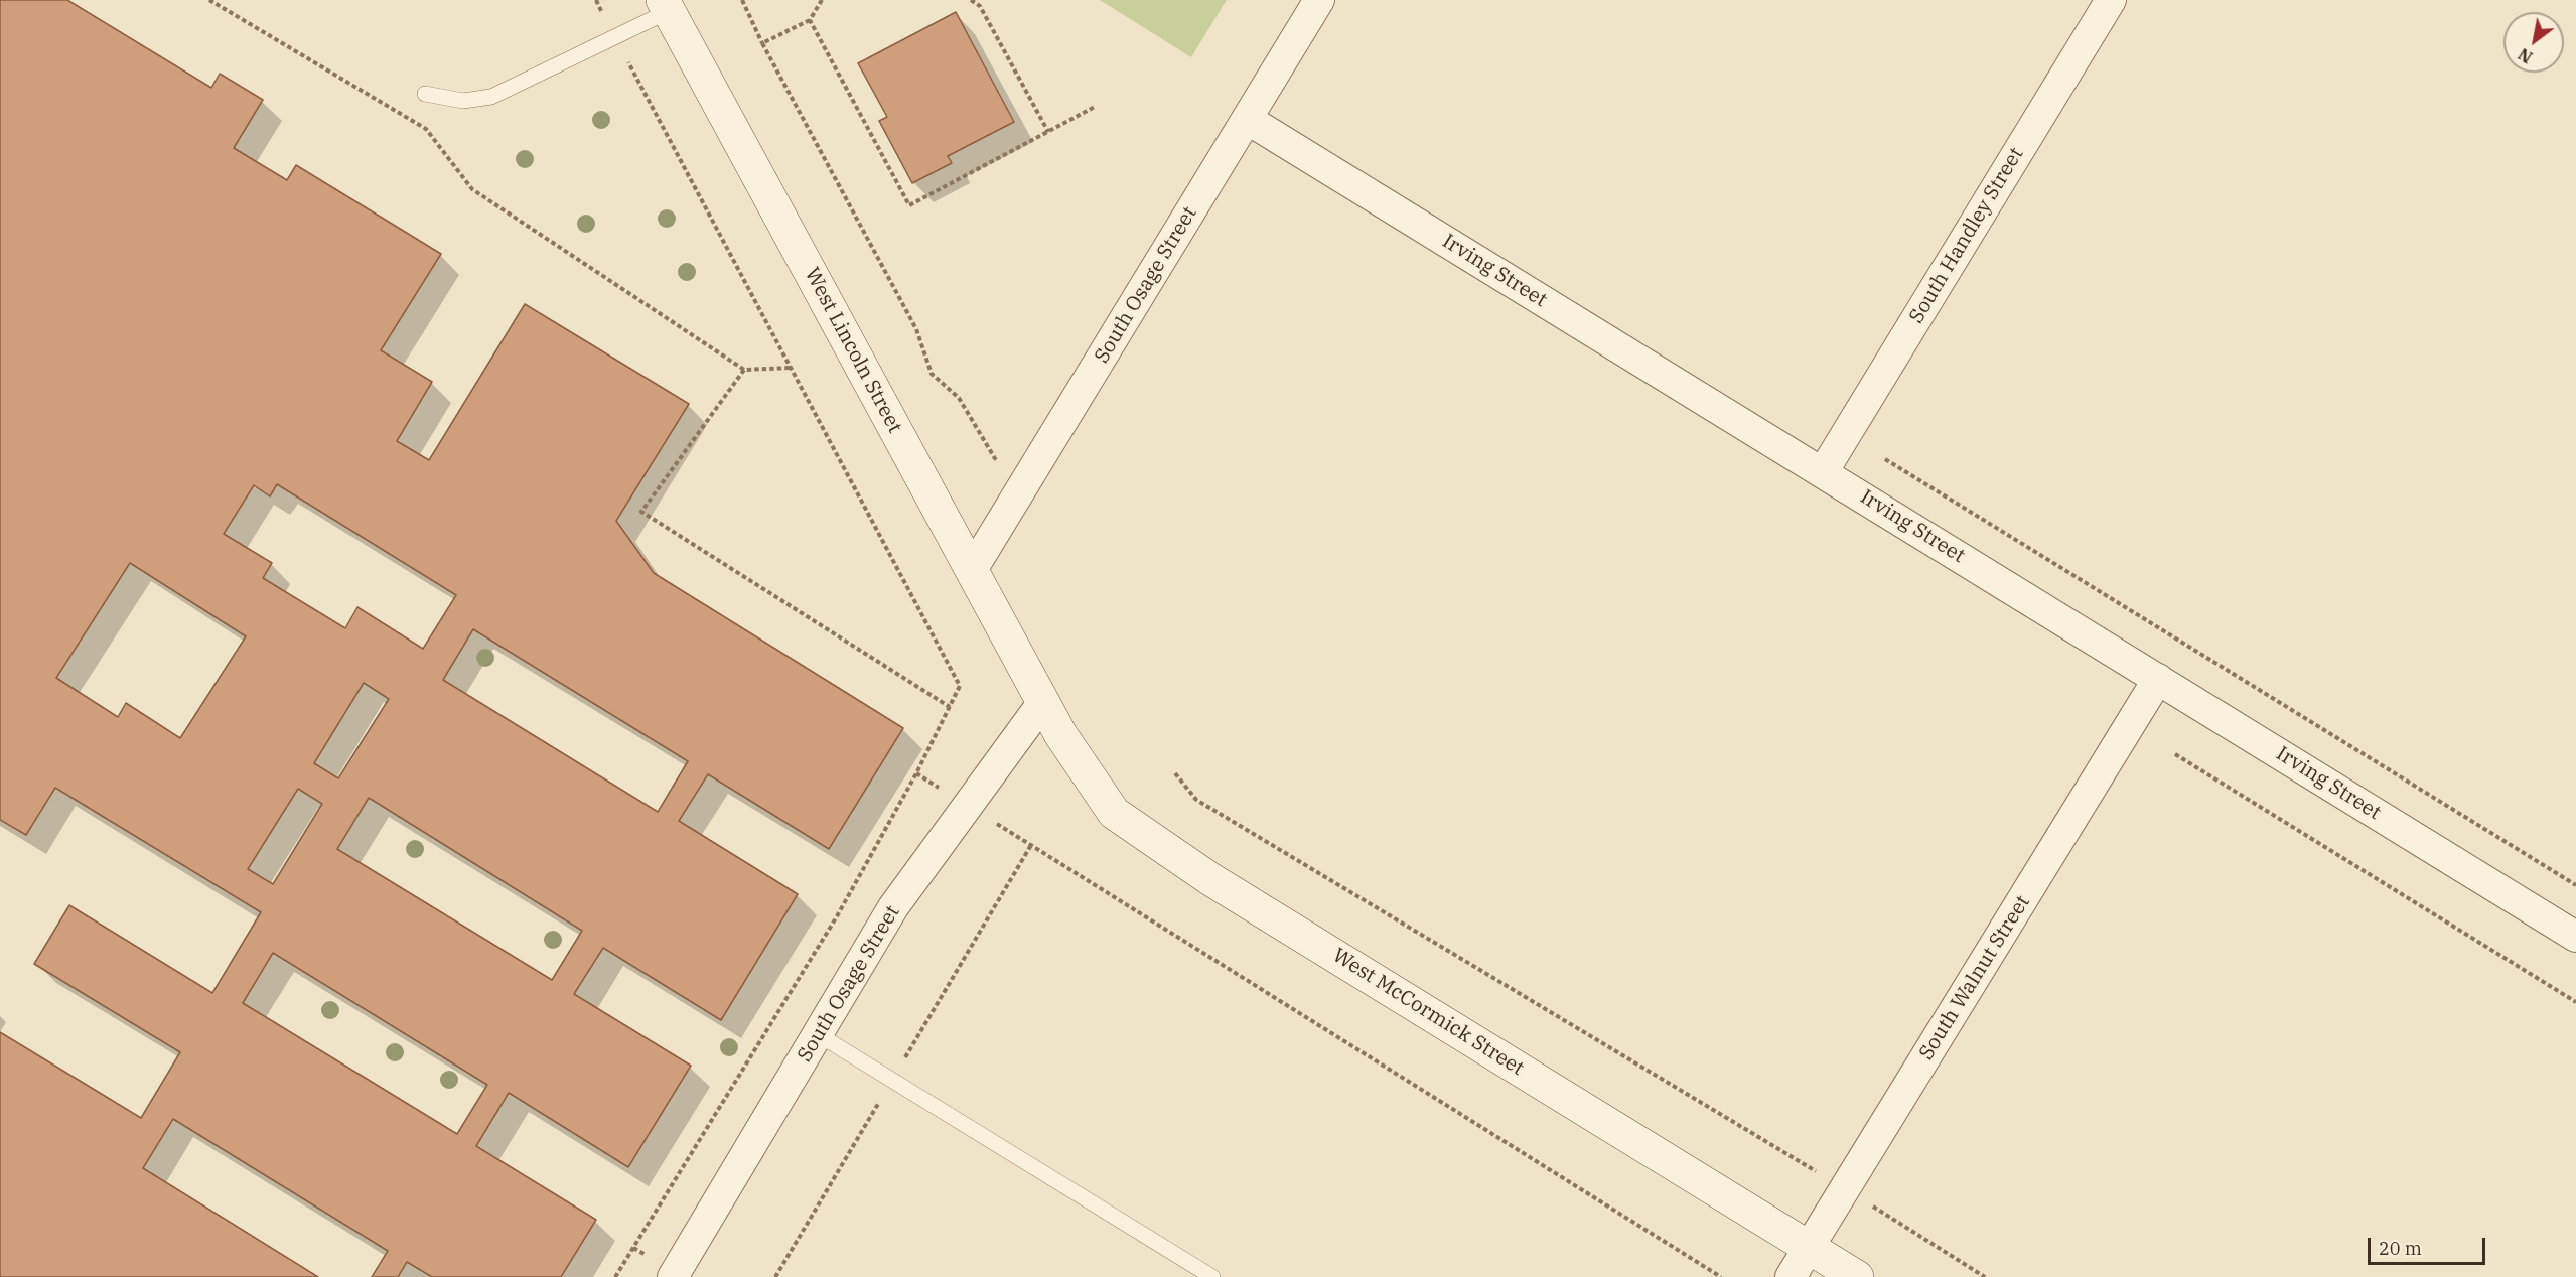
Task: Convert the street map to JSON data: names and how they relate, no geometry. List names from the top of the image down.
{
  "streets": {
    "street": [
      "South Handley Street",
      "Irving Street",
      "South Osage Street",
      "West Lincoln Street",
      "South Walnut Street",
      "West McCormick Street"
    ]
  },
  "crossings": [
    ["South Handley Street", "Irving Street"],
    ["Irving Street", "South Osage Street"],
    ["Irving Street", "South Walnut Street"],
    ["South Osage Street", "West Lincoln Street"],
    ["South Osage Street", "West McCormick Street"],
    ["West Lincoln Street", "West McCormick Street"],
    ["South Walnut Street", "West McCormick Street"]
  ],
  "scale_bar": "20 m",
  "north": "bottom left"
}
